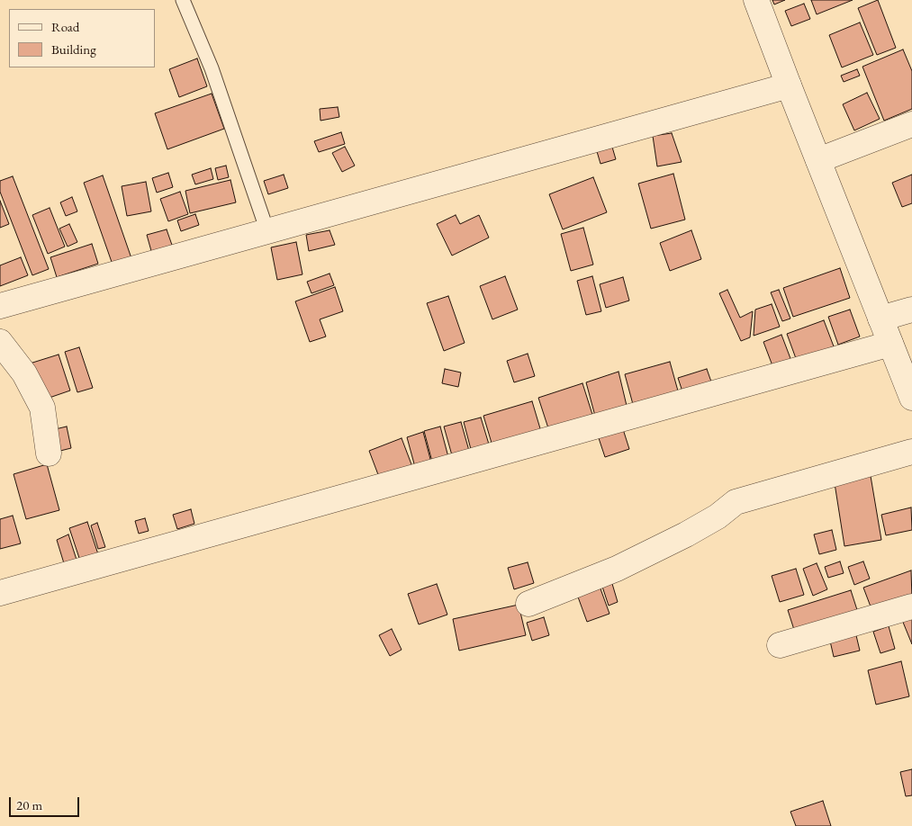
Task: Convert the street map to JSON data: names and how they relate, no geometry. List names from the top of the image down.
{
  "legend": ["Road", "Building"],
  "scale_bar": "20 m"
}
